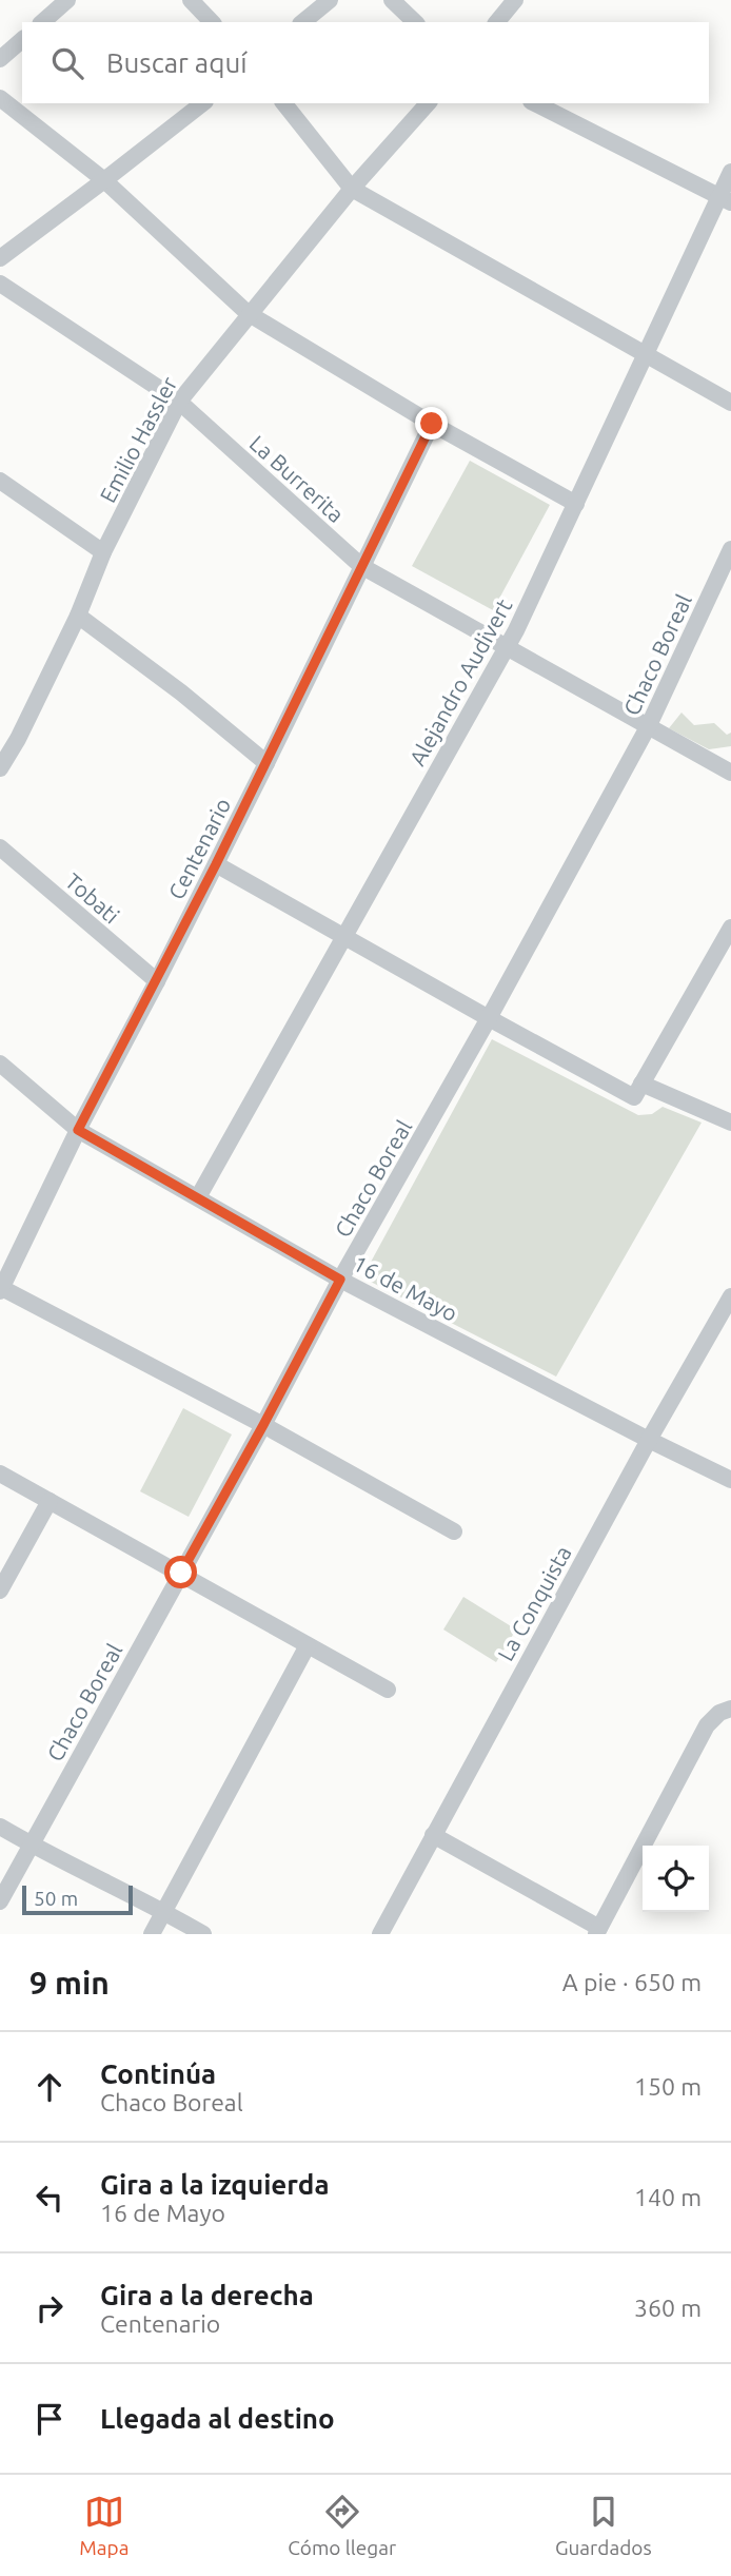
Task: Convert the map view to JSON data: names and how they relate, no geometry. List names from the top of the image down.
{
  "streets": {
    "street": [
      "Emilio Hassler",
      "La Burrerita",
      "Chaco Boreal",
      "Alejandro Audivert",
      "Centenario",
      "Tobati",
      "16 de Mayo",
      "La Conquista"
    ]
  },
  "crossings": [
    ["Emilio Hassler", "La Burrerita"],
    ["La Burrerita", "Chaco Boreal"],
    ["La Burrerita", "Alejandro Audivert"],
    ["La Burrerita", "Centenario"],
    ["Chaco Boreal", "16 de Mayo"],
    ["Alejandro Audivert", "16 de Mayo"],
    ["Centenario", "Tobati"],
    ["Centenario", "16 de Mayo"],
    ["16 de Mayo", "La Conquista"]
  ],
  "scale_bar": "50 m",
  "page": {
    "search": "Buscar aquí",
    "scale": "50 m",
    "heading": ["9 min", "A pie · 650 m"],
    "list": [
      ["Continúa", "Chaco Boreal", "150 m"],
      ["Gira a la izquierda", "16 de Mayo", "140 m"],
      ["Gira a la derecha", "Centenario", "360 m"],
      "Llegada al destino"
    ],
    "nav": ["Mapa", "Cómo llegar", "Guardados"]
  }
}
